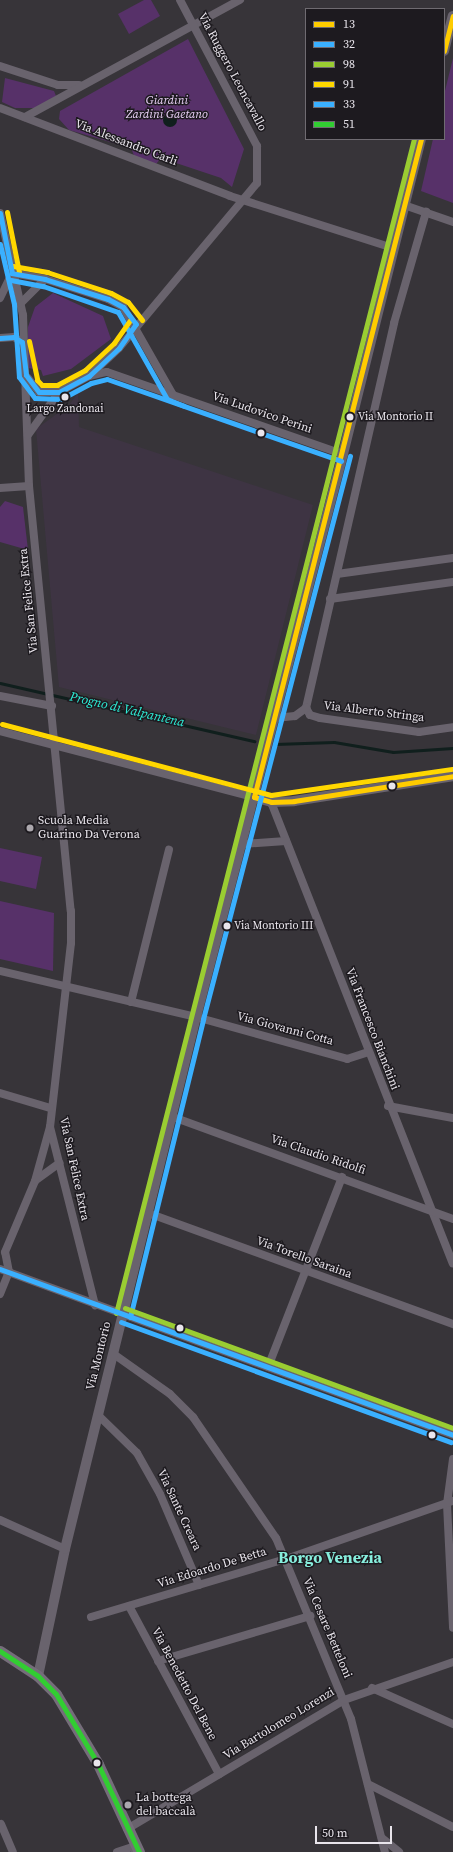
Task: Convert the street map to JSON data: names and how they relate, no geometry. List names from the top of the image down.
{
  "streets": {
    "street": [
      "Via Ruggero Leoncavallo",
      "Via Alessandro Carli",
      "Via Ludovico Perini",
      "Via San Felice Extra",
      "Via Alberto Stringa",
      "Via Giovanni Cotta",
      "Via Francesco Bianchini",
      "Via Claudio Ridolfi",
      "Via Torello Saraina",
      "Via Montorio",
      "Via Sante Creara",
      "Via Edoardo De Betta",
      "Via Cesare Betteloni",
      "Via Benedetto Del Bene",
      "Via Bartolomeo Lorenzi"
    ]
  },
  "crossings": [
    ["Via Ruggero Leoncavallo", "Via Alessandro Carli"],
    ["Via Alessandro Carli", "Via Montorio"],
    ["Via Ludovico Perini", "Via San Felice Extra"],
    ["Via Ludovico Perini", "Via Montorio"],
    ["Via Alberto Stringa", "Via Montorio"],
    ["Via Giovanni Cotta", "Via Francesco Bianchini"],
    ["Via Giovanni Cotta", "Via Montorio"],
    ["Via Francesco Bianchini", "Via Claudio Ridolfi"],
    ["Via Claudio Ridolfi", "Via Montorio"],
    ["Via Torello Saraina", "Via Montorio"],
    ["Via Montorio", "Via Sante Creara"],
    ["Via Montorio", "Via Cesare Betteloni"],
    ["Via Sante Creara", "Via Edoardo De Betta"],
    ["Via Edoardo De Betta", "Via Cesare Betteloni"],
    ["Via Edoardo De Betta", "Via Benedetto Del Bene"],
    ["Via Cesare Betteloni", "Via Bartolomeo Lorenzi"],
    ["Via Benedetto Del Bene", "Via Bartolomeo Lorenzi"]
  ],
  "districts": ["Borgo Venezia"],
  "water": ["Progno di Valpantena"],
  "parks": ["Giardini Zardini Gaetano"],
  "places": [
    "Largo Zandonai",
    "Via Montorio II",
    "Scuola Media Guarino Da Verona",
    "Via Montorio III",
    "La bottega del baccalà"
  ],
  "lines": [
    "transit line 13",
    "transit line 98",
    "transit line 91",
    "transit line 33",
    "transit line 32",
    "transit line 51"
  ],
  "legend": [
    "13",
    "32",
    "98",
    "91",
    "33",
    "51"
  ],
  "scale_bar": "50 m"
}
